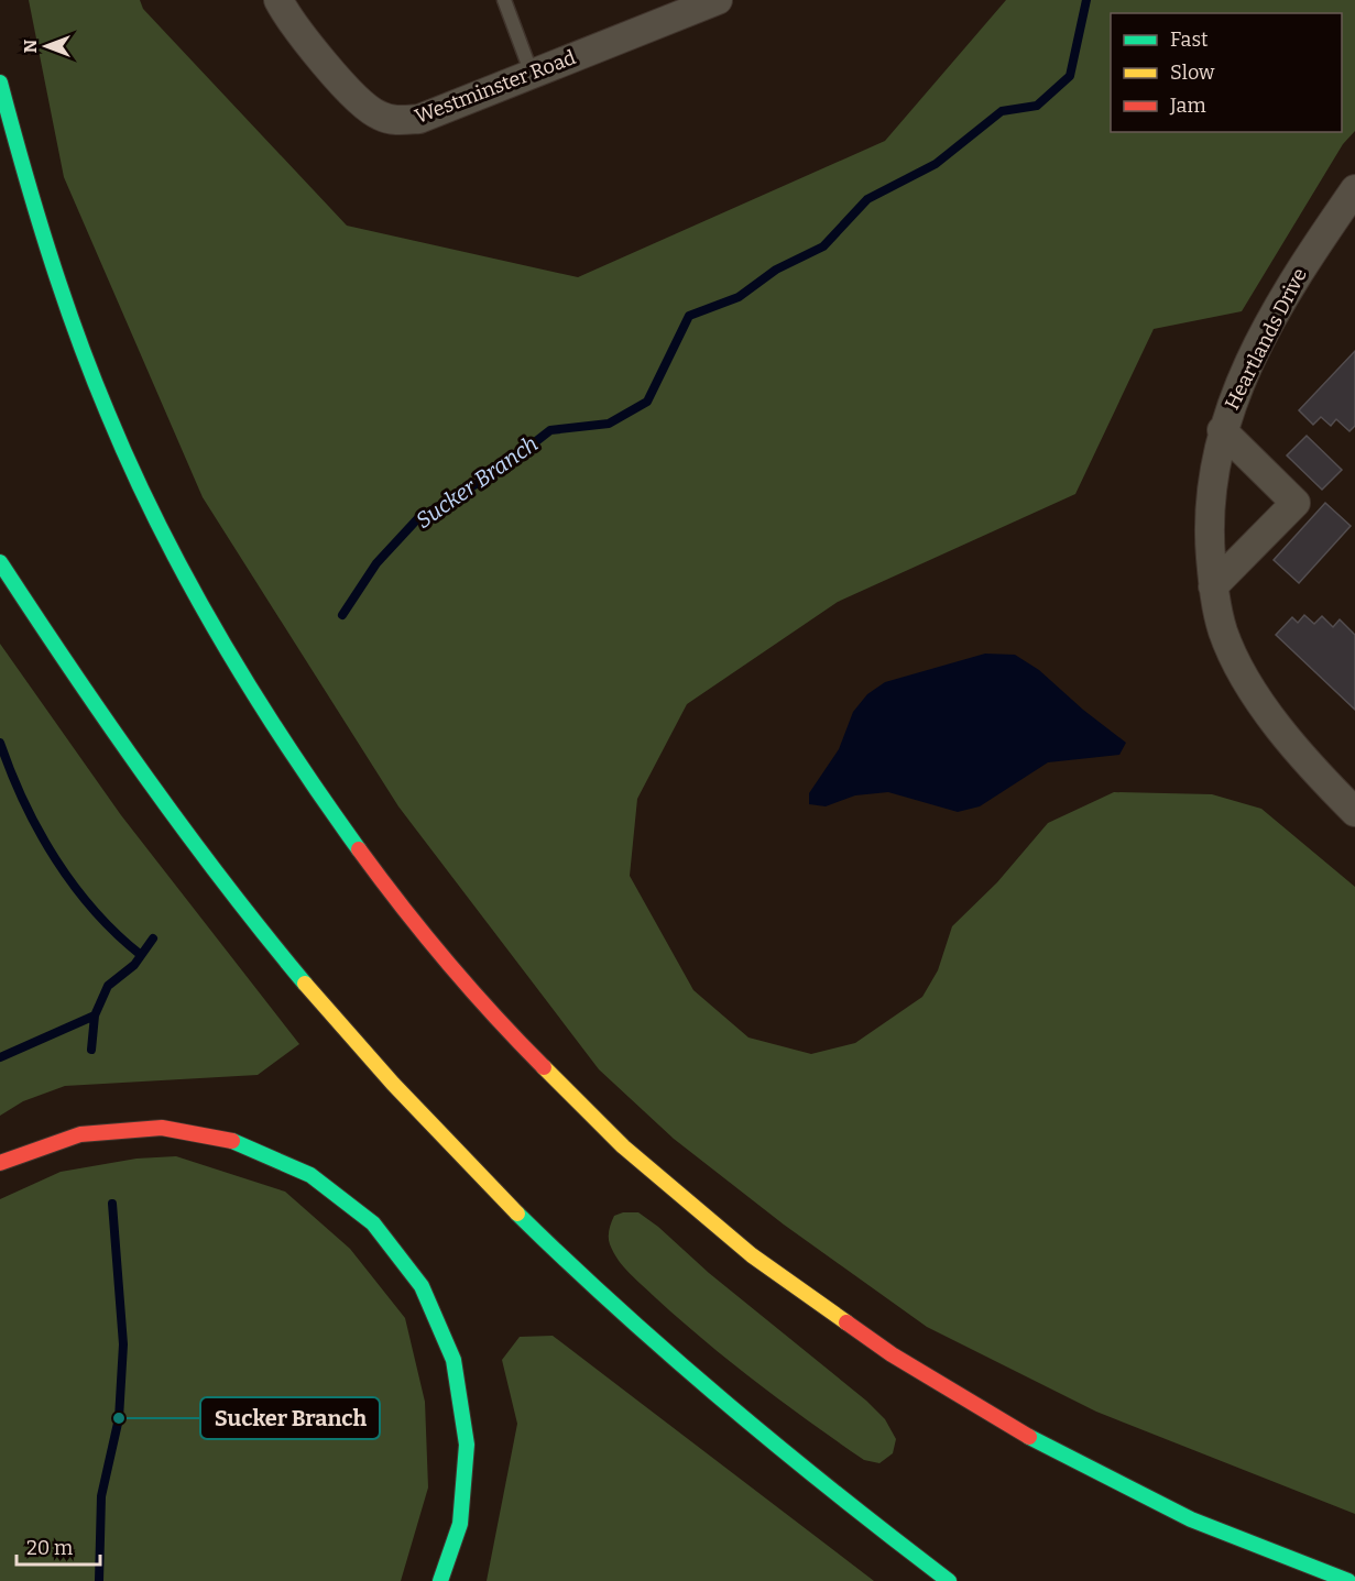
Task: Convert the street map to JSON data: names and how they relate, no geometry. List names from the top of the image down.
{
  "streets": {
    "street": ["Westminster Road", "Heartlands Drive"]
  },
  "water": ["Sucker Branch"],
  "places": ["Sucker Branch"],
  "legend": ["Fast", "Slow", "Jam"],
  "scale_bar": "20 m",
  "north": "left"
}
